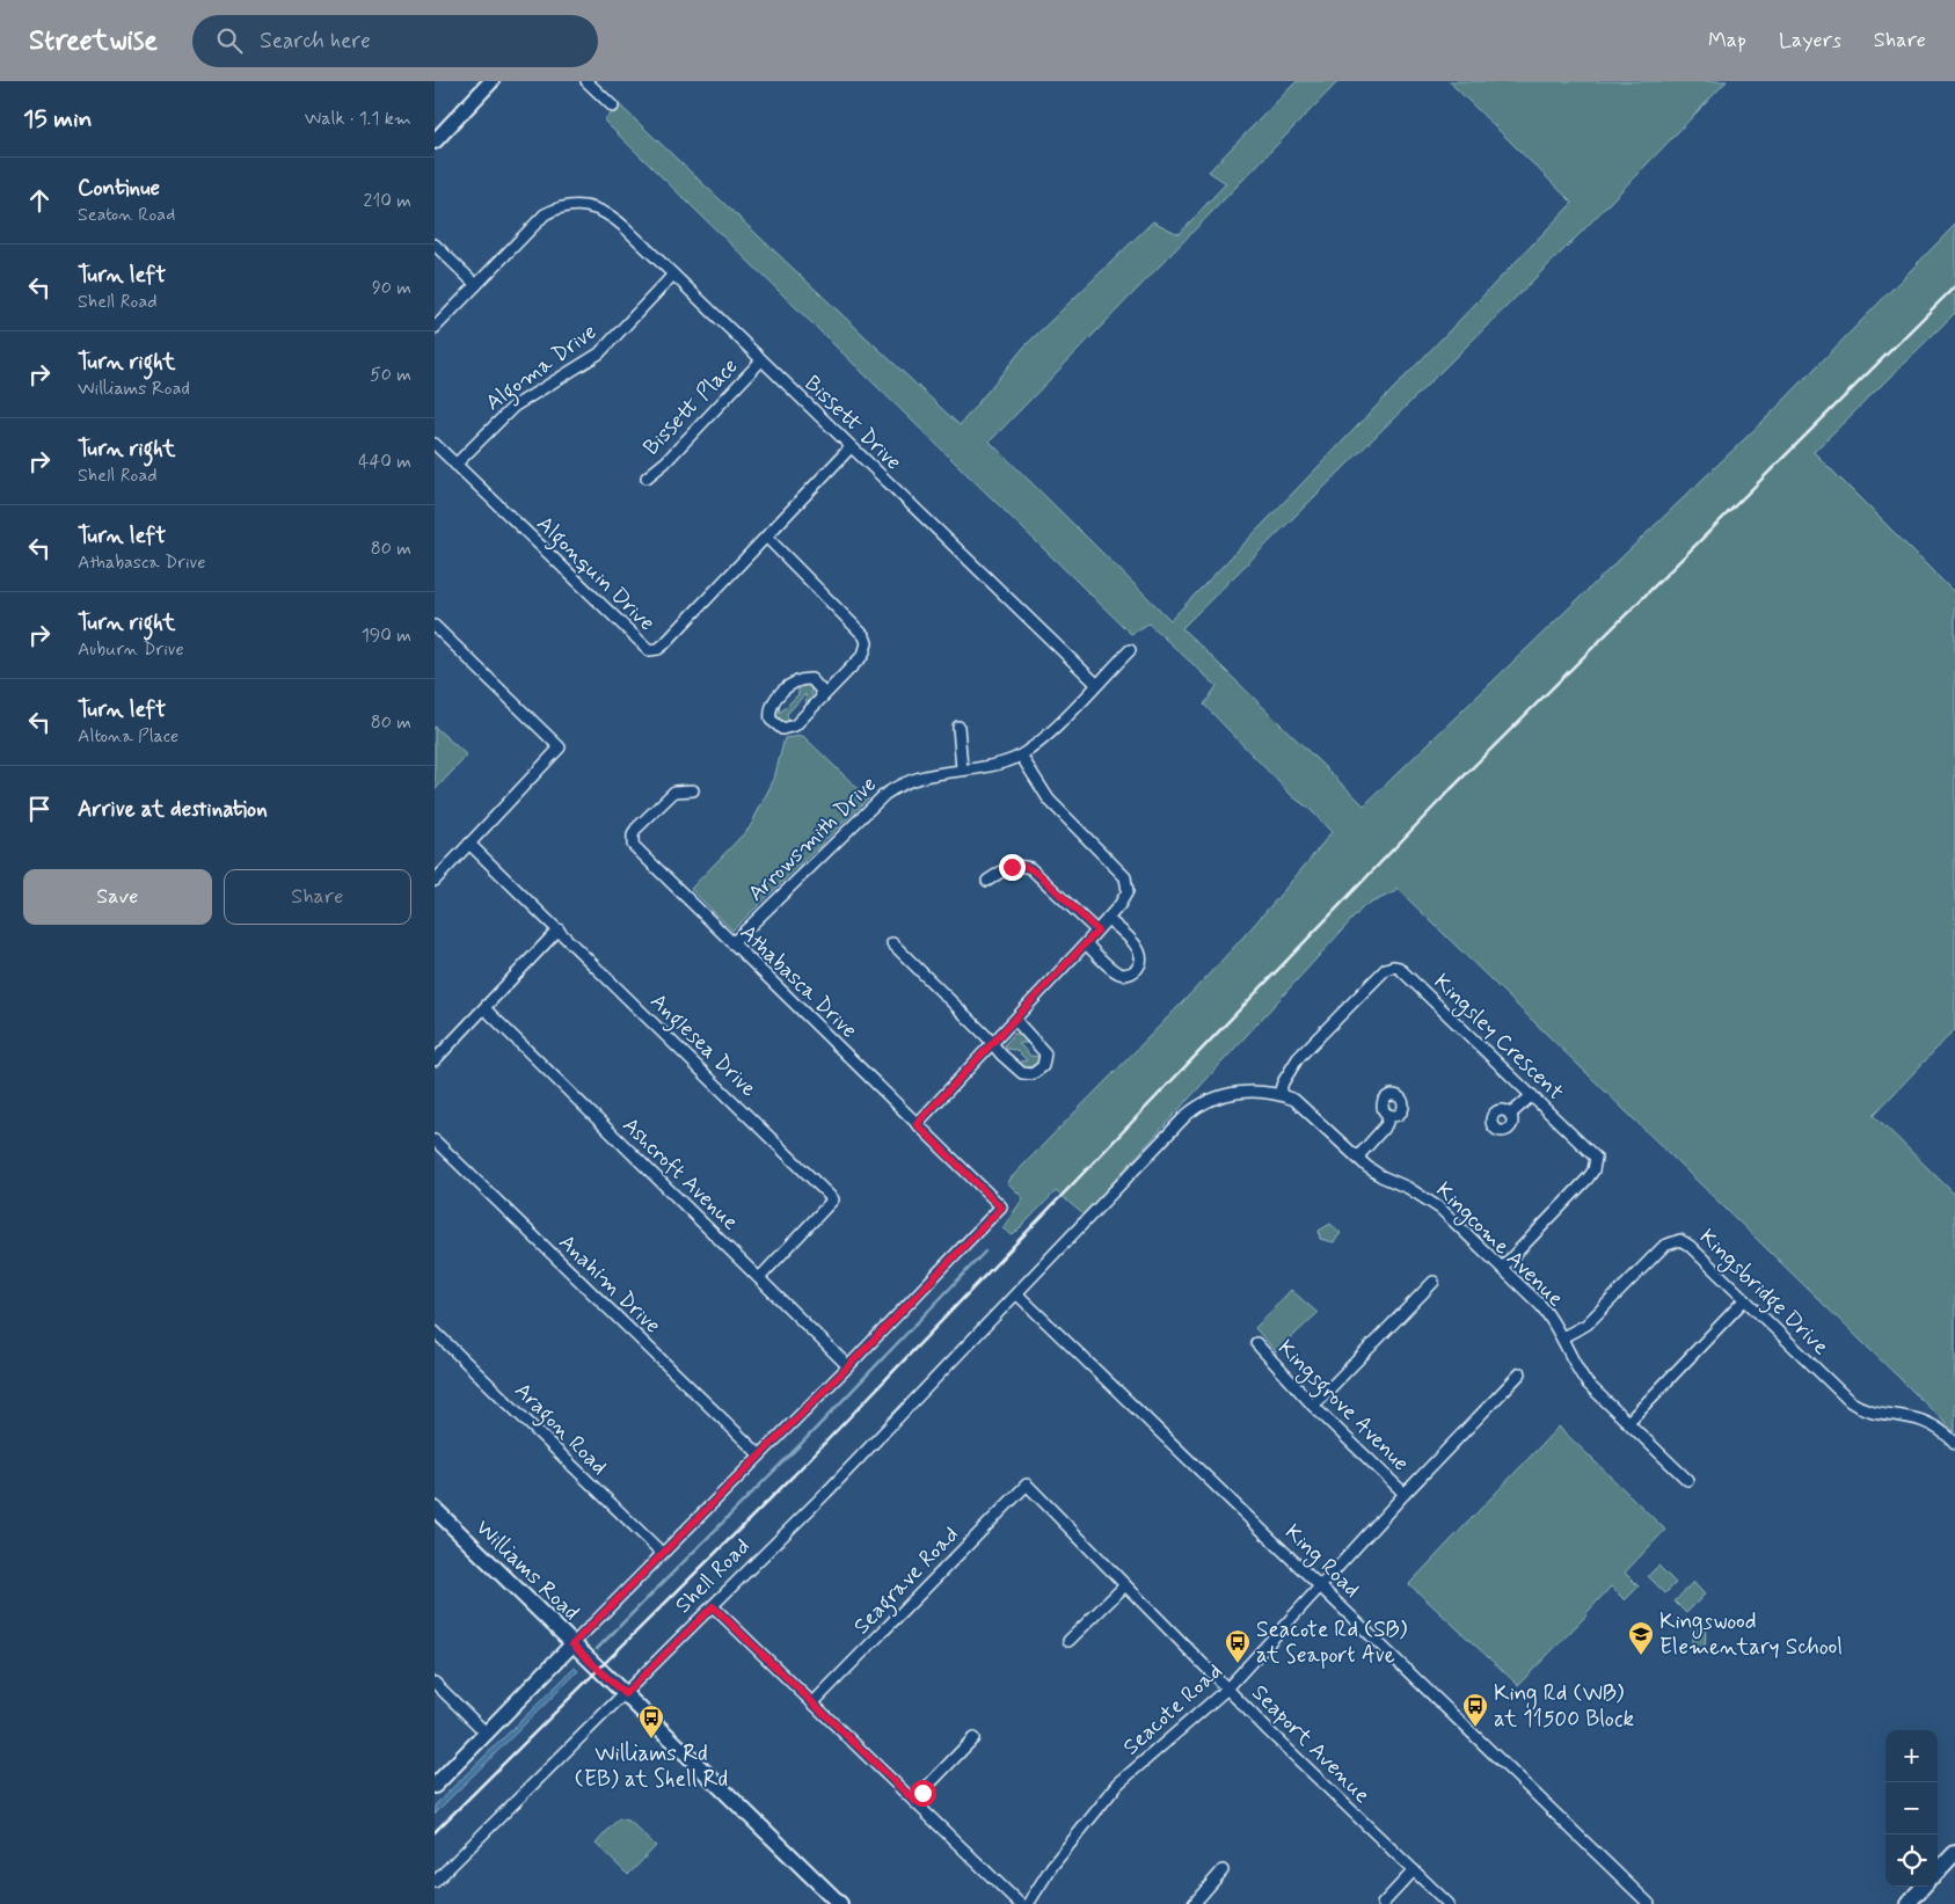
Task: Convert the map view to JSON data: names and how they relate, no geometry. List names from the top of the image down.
{
  "streets": {
    "street": [
      "Algoma Drive",
      "Bissett Place",
      "Bissett Drive",
      "Algonquin Drive",
      "Arrowsmith Drive",
      "Athabasca Drive",
      "Kingsley Crescent",
      "Anglesea Drive",
      "Ashcroft Avenue",
      "Kingcome Avenue",
      "Anahim Drive",
      "Kingsbridge Drive",
      "Kingsgrove Avenue",
      "Aragon Road",
      "King Road",
      "Williams Road",
      "Shell Road",
      "Seagrave Road",
      "Seacote Road",
      "Seaport Avenue"
    ]
  },
  "crossings": [
    ["Algoma Drive", "Bissett Drive"],
    ["Algoma Drive", "Algonquin Drive"],
    ["Bissett Place", "Bissett Drive"],
    ["Bissett Drive", "Algonquin Drive"],
    ["Bissett Drive", "Arrowsmith Drive"],
    ["Arrowsmith Drive", "Athabasca Drive"],
    ["Athabasca Drive", "Ashcroft Avenue"],
    ["Kingsley Crescent", "Kingcome Avenue"],
    ["Anglesea Drive", "Ashcroft Avenue"],
    ["Kingcome Avenue", "Kingsbridge Drive"],
    ["Kingcome Avenue", "King Road"],
    ["Kingcome Avenue", "Shell Road"],
    ["Kingsgrove Avenue", "Seacote Road"],
    ["King Road", "Shell Road"],
    ["King Road", "Seacote Road"],
    ["Williams Road", "Shell Road"],
    ["Seagrave Road", "Seaport Avenue"],
    ["Seacote Road", "Seaport Avenue"]
  ],
  "places": {
    "school or university": ["Kingswood Elementary School"],
    "bus stop": ["Seacote Rd (SB) at Seaport Ave", "King Rd (WB) at 11500 Block", "Williams Rd (EB) at Shell Rd"]
  },
  "page": {
    "header": "Streetwise",
    "search": "Search here",
    "nav": ["Map", "Layers", "Share"],
    "heading": ["15 min", "Walk · 1.1 km"],
    "list": [
      ["Continue", "Seaton Road", "210 m"],
      ["Turn left", "Shell Road", "90 m"],
      ["Turn right", "Williams Road", "50 m"],
      ["Turn right", "Shell Road", "440 m"],
      ["Turn left", "Athabasca Drive", "80 m"],
      ["Turn right", "Auburn Drive", "190 m"],
      ["Turn left", "Altona Place", "80 m"],
      "Arrive at destination"
    ],
    "buttons": ["Save", "Share"],
    "map_buttons": ["+", "−"]
  }
}
